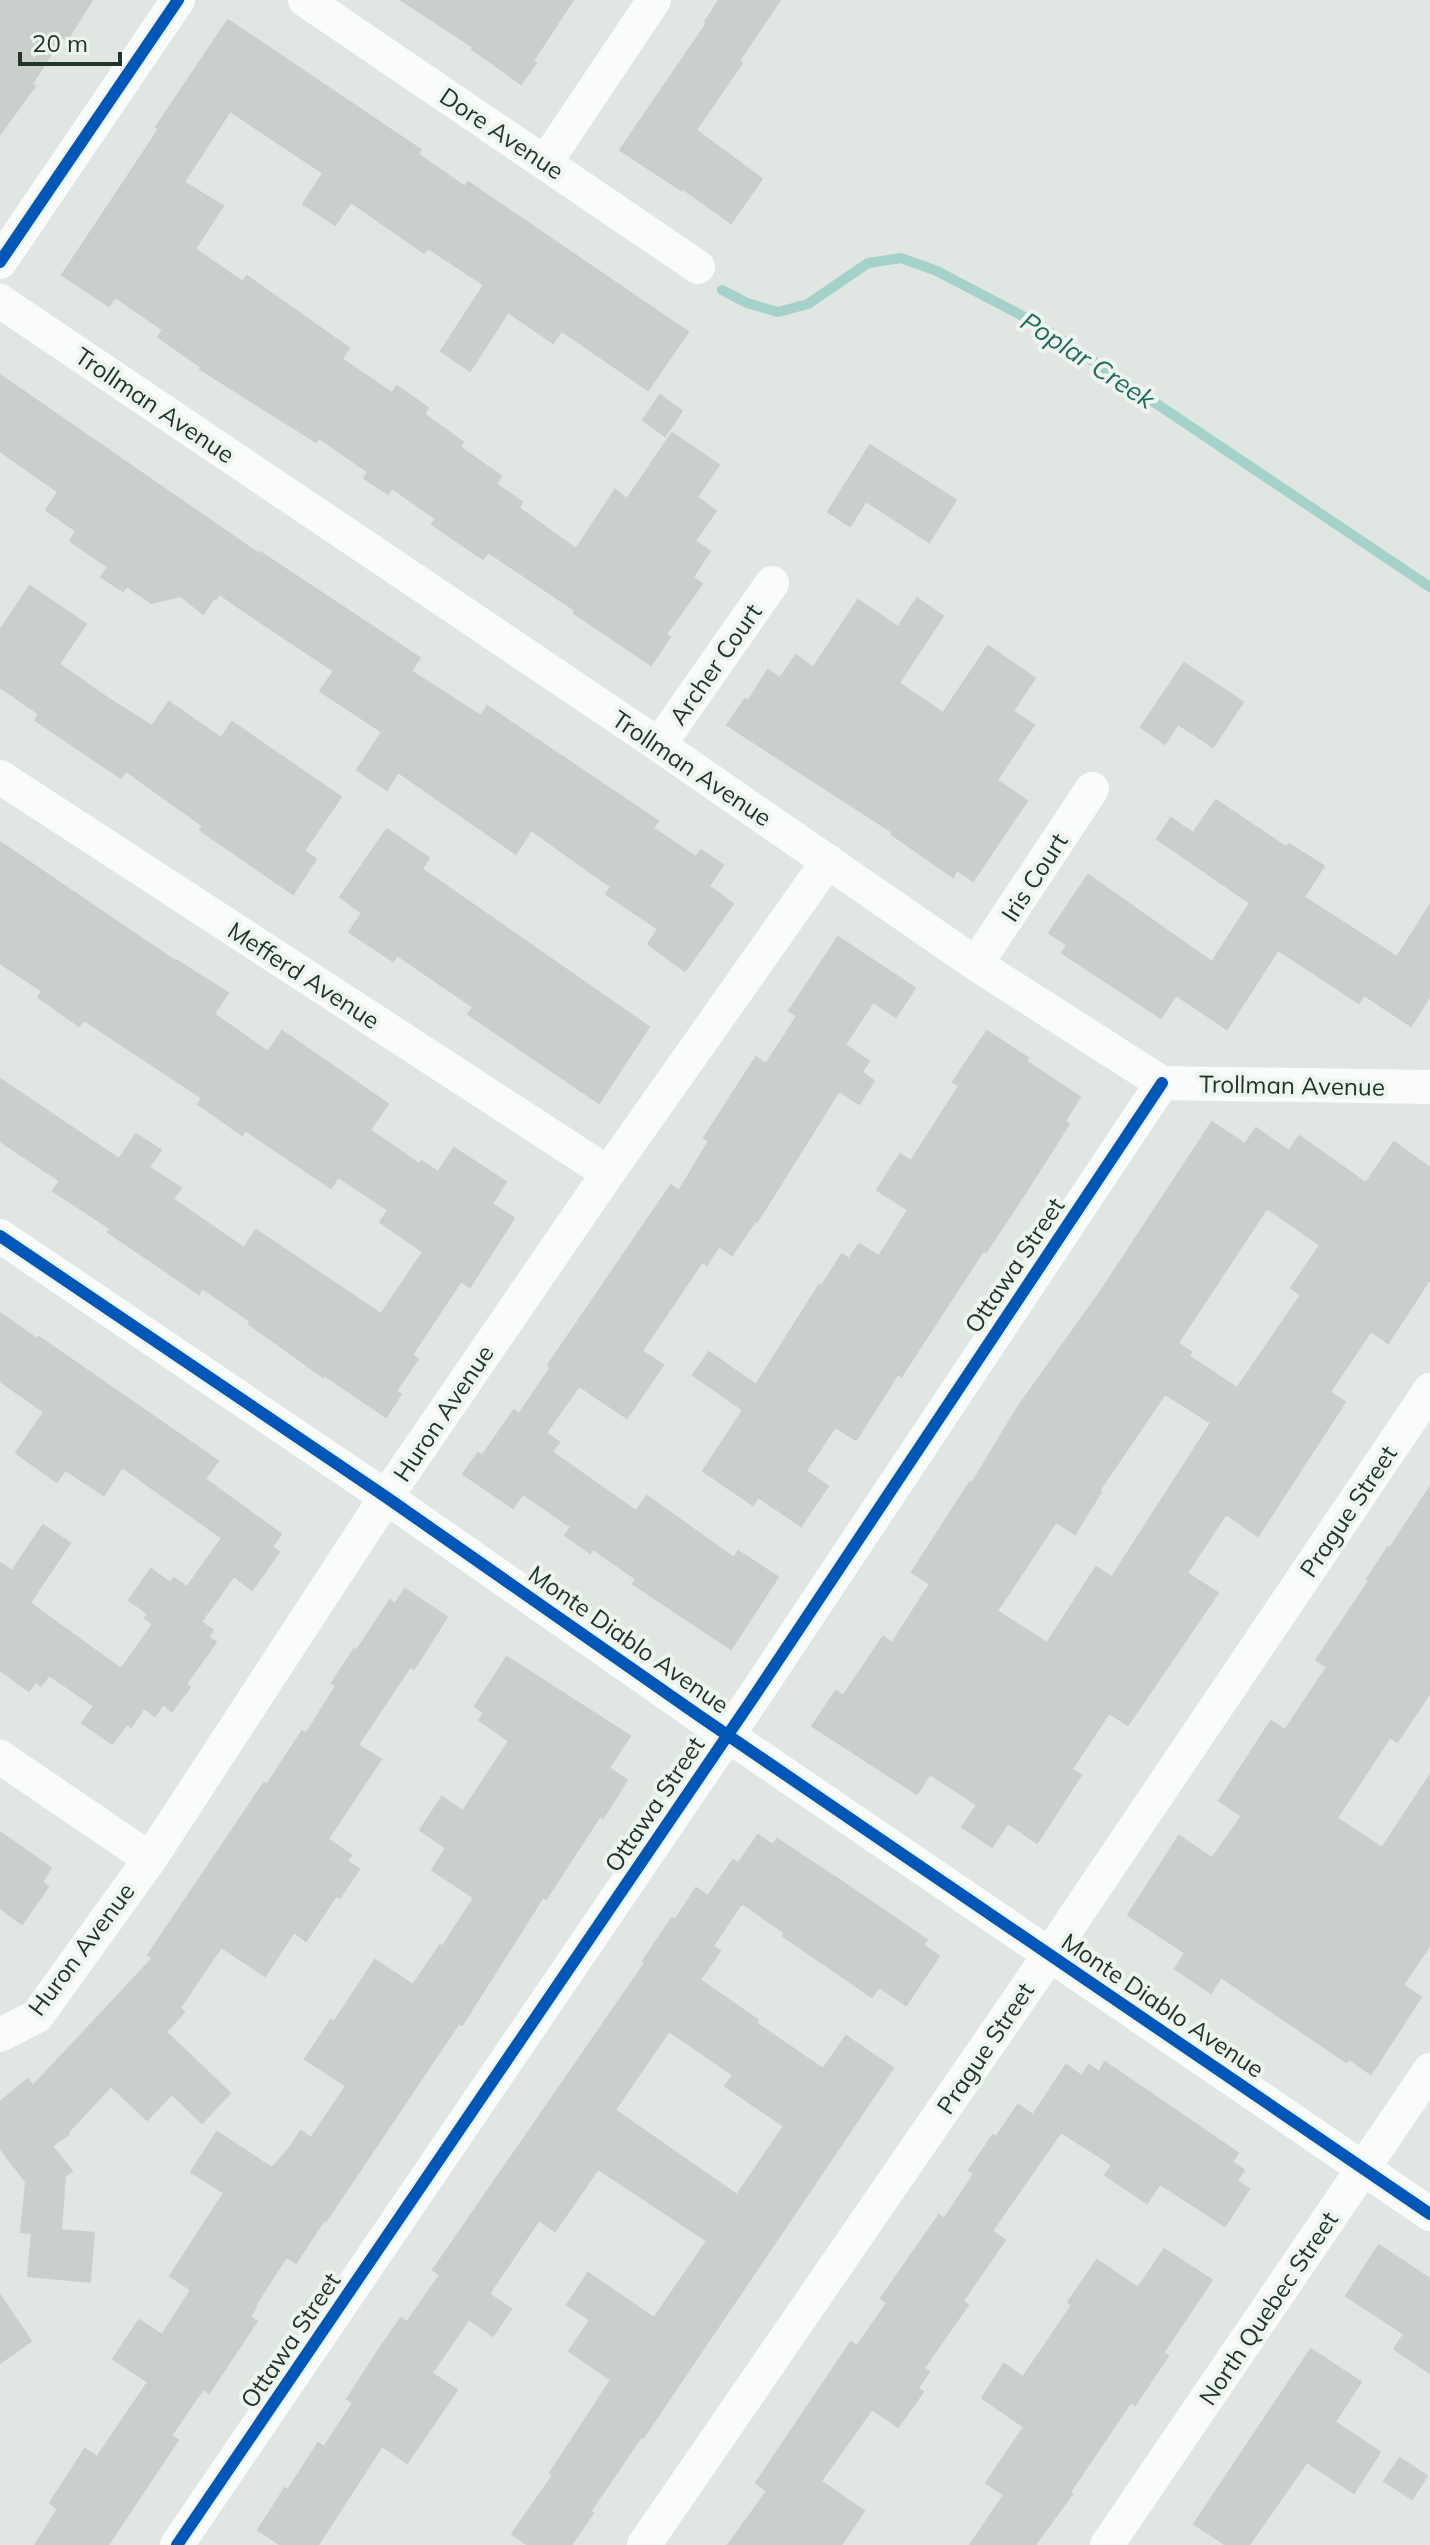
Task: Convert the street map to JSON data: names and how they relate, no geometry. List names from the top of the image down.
{
  "streets": {
    "street": [
      "Dore Avenue",
      "Trollman Avenue",
      "Archer Court",
      "Iris Court",
      "Mefferd Avenue",
      "Ottawa Street",
      "Huron Avenue",
      "Prague Street",
      "Monte Diablo Avenue",
      "North Quebec Street"
    ]
  },
  "crossings": [
    ["Trollman Avenue", "Archer Court"],
    ["Trollman Avenue", "Iris Court"],
    ["Trollman Avenue", "Ottawa Street"],
    ["Trollman Avenue", "Huron Avenue"],
    ["Mefferd Avenue", "Huron Avenue"],
    ["Ottawa Street", "Monte Diablo Avenue"],
    ["Huron Avenue", "Monte Diablo Avenue"],
    ["Prague Street", "Monte Diablo Avenue"],
    ["Monte Diablo Avenue", "North Quebec Street"]
  ],
  "water": ["Poplar Creek"],
  "scale_bar": "20 m"
}
